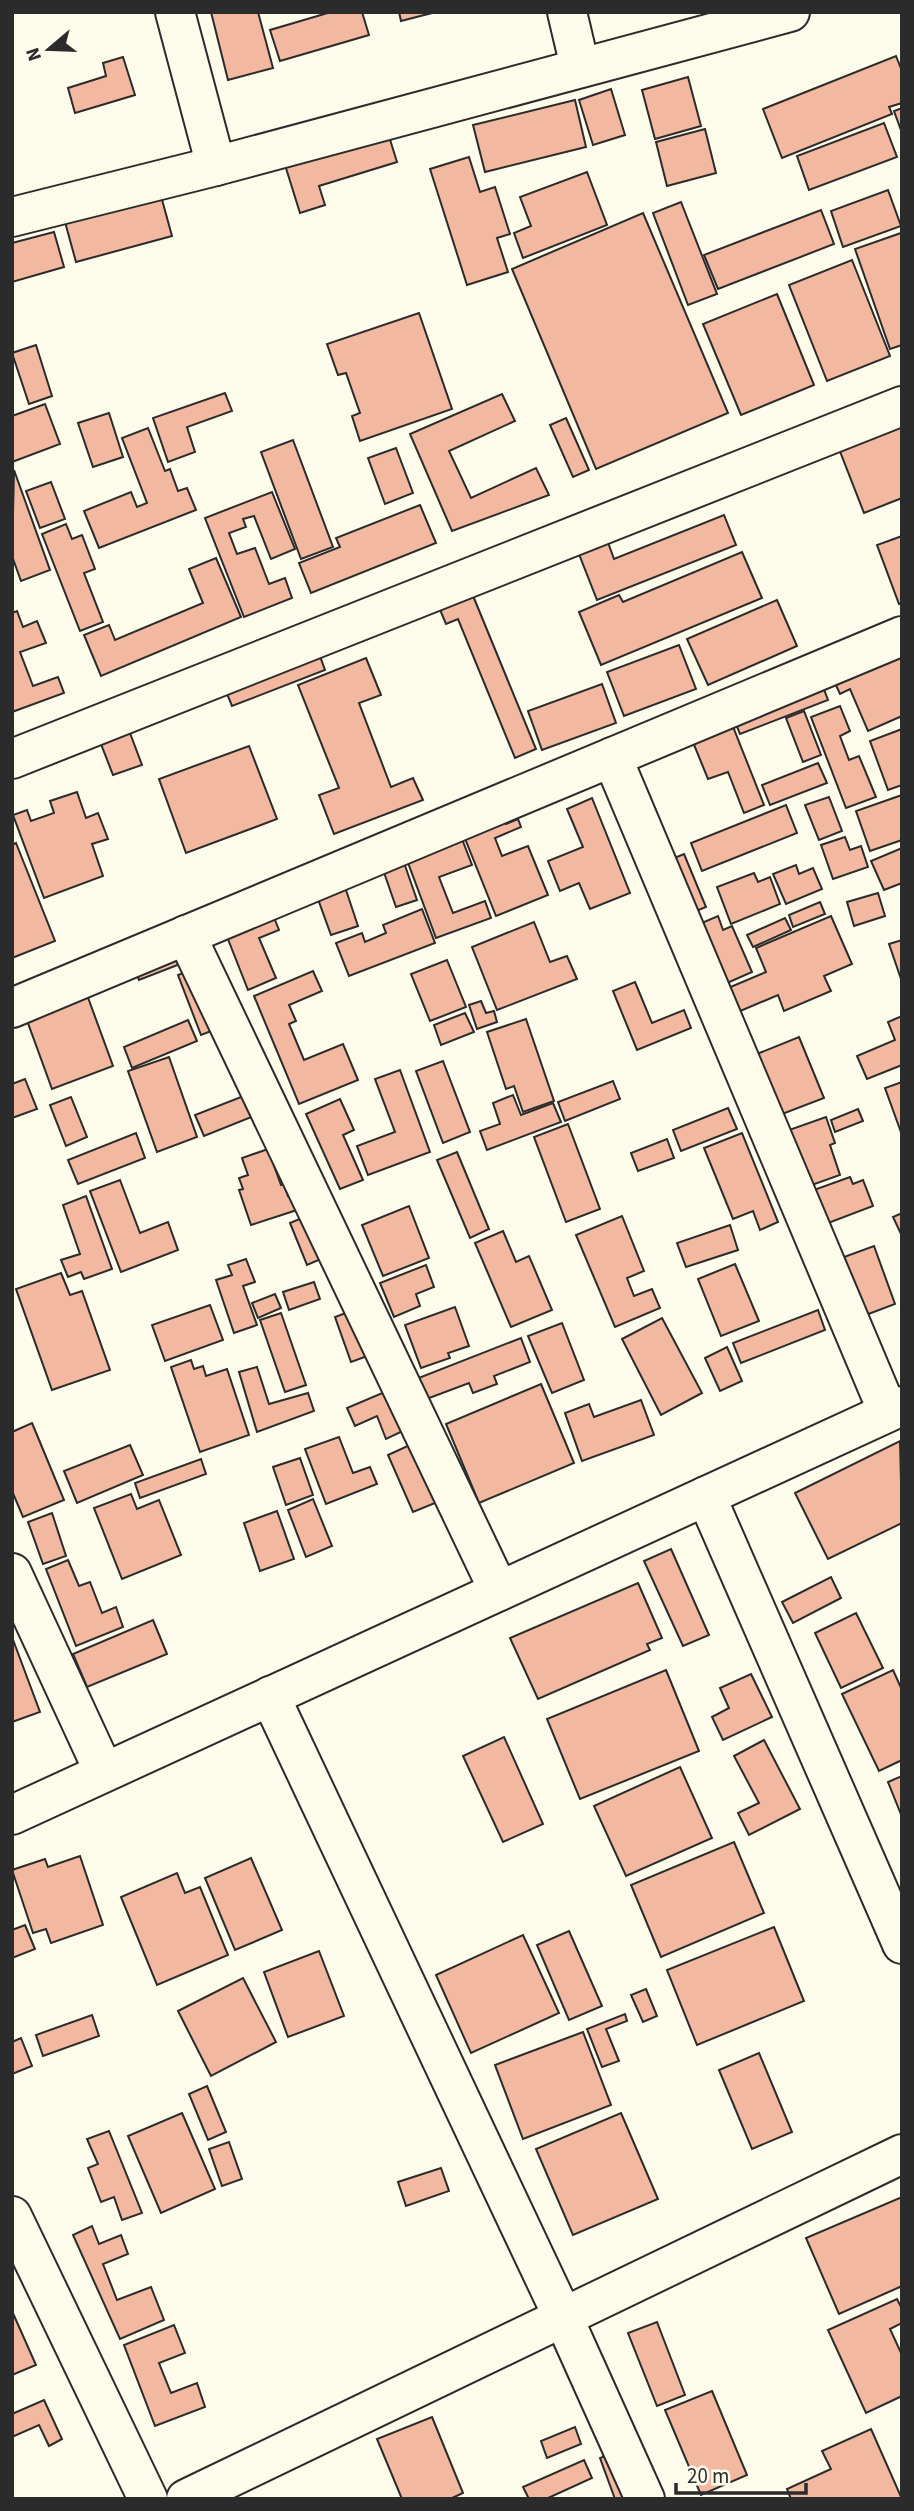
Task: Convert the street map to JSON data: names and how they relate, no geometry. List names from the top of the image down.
{
  "scale_bar": "20 m",
  "north": "left"
}
